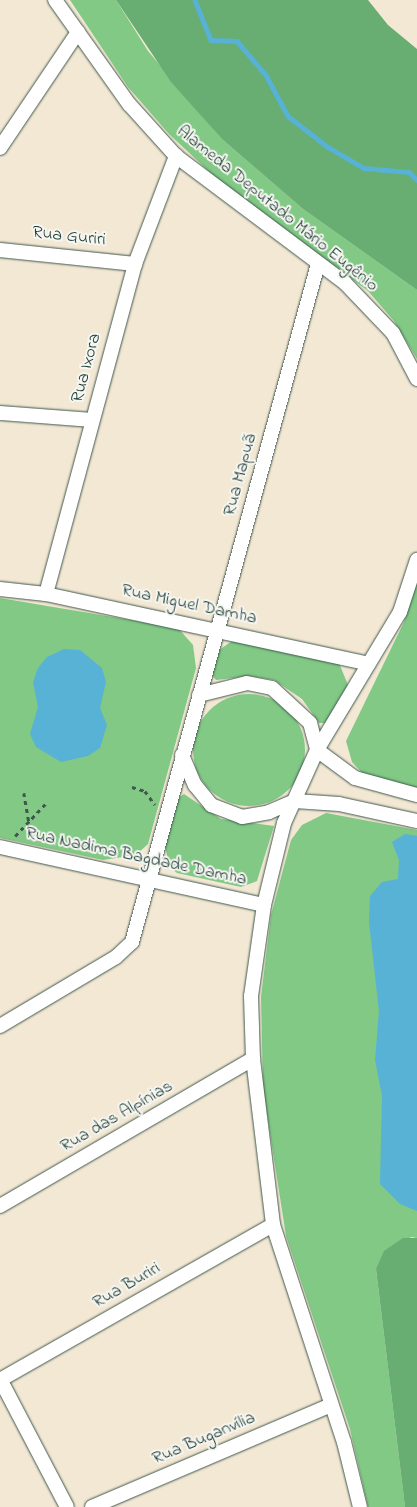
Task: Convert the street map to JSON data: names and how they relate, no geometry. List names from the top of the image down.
{
  "streets": {
    "street": [
      "Alameda Deputado Mário Eugênio",
      "Rua Guriri",
      "Rua Ixora",
      "Rua Mapuã",
      "Rua Miguel Damha",
      "Rua Nadima Bagdade Damha",
      "Rua das Alpínias",
      "Rua Buriri",
      "Rua Buganvília"
    ]
  },
  "crossings": [
    ["Alameda Deputado Mário Eugênio", "Rua Ixora"],
    ["Alameda Deputado Mário Eugênio", "Rua Mapuã"],
    ["Rua Guriri", "Rua Ixora"],
    ["Rua Ixora", "Rua Miguel Damha"],
    ["Rua Mapuã", "Rua Miguel Damha"]
  ]
}
